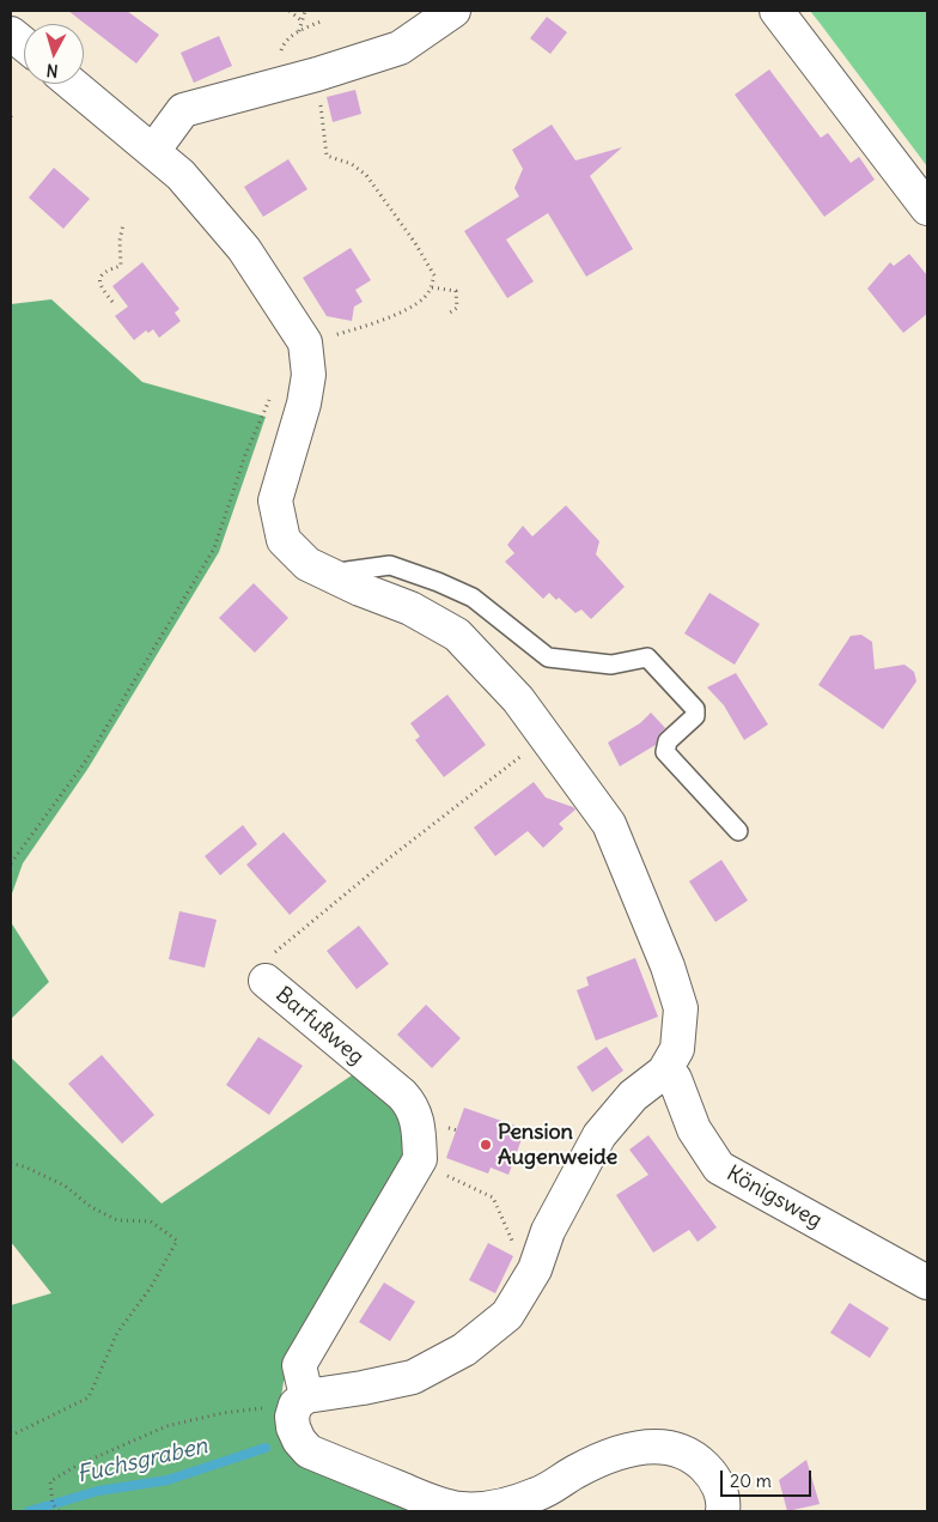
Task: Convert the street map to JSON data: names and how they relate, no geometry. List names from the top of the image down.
{
  "streets": {
    "street": ["Barfußweg", "Königsweg"]
  },
  "water": ["Fuchsgraben"],
  "places": ["Pension Augenweide"],
  "scale_bar": "20 m",
  "north": "bottom"
}
